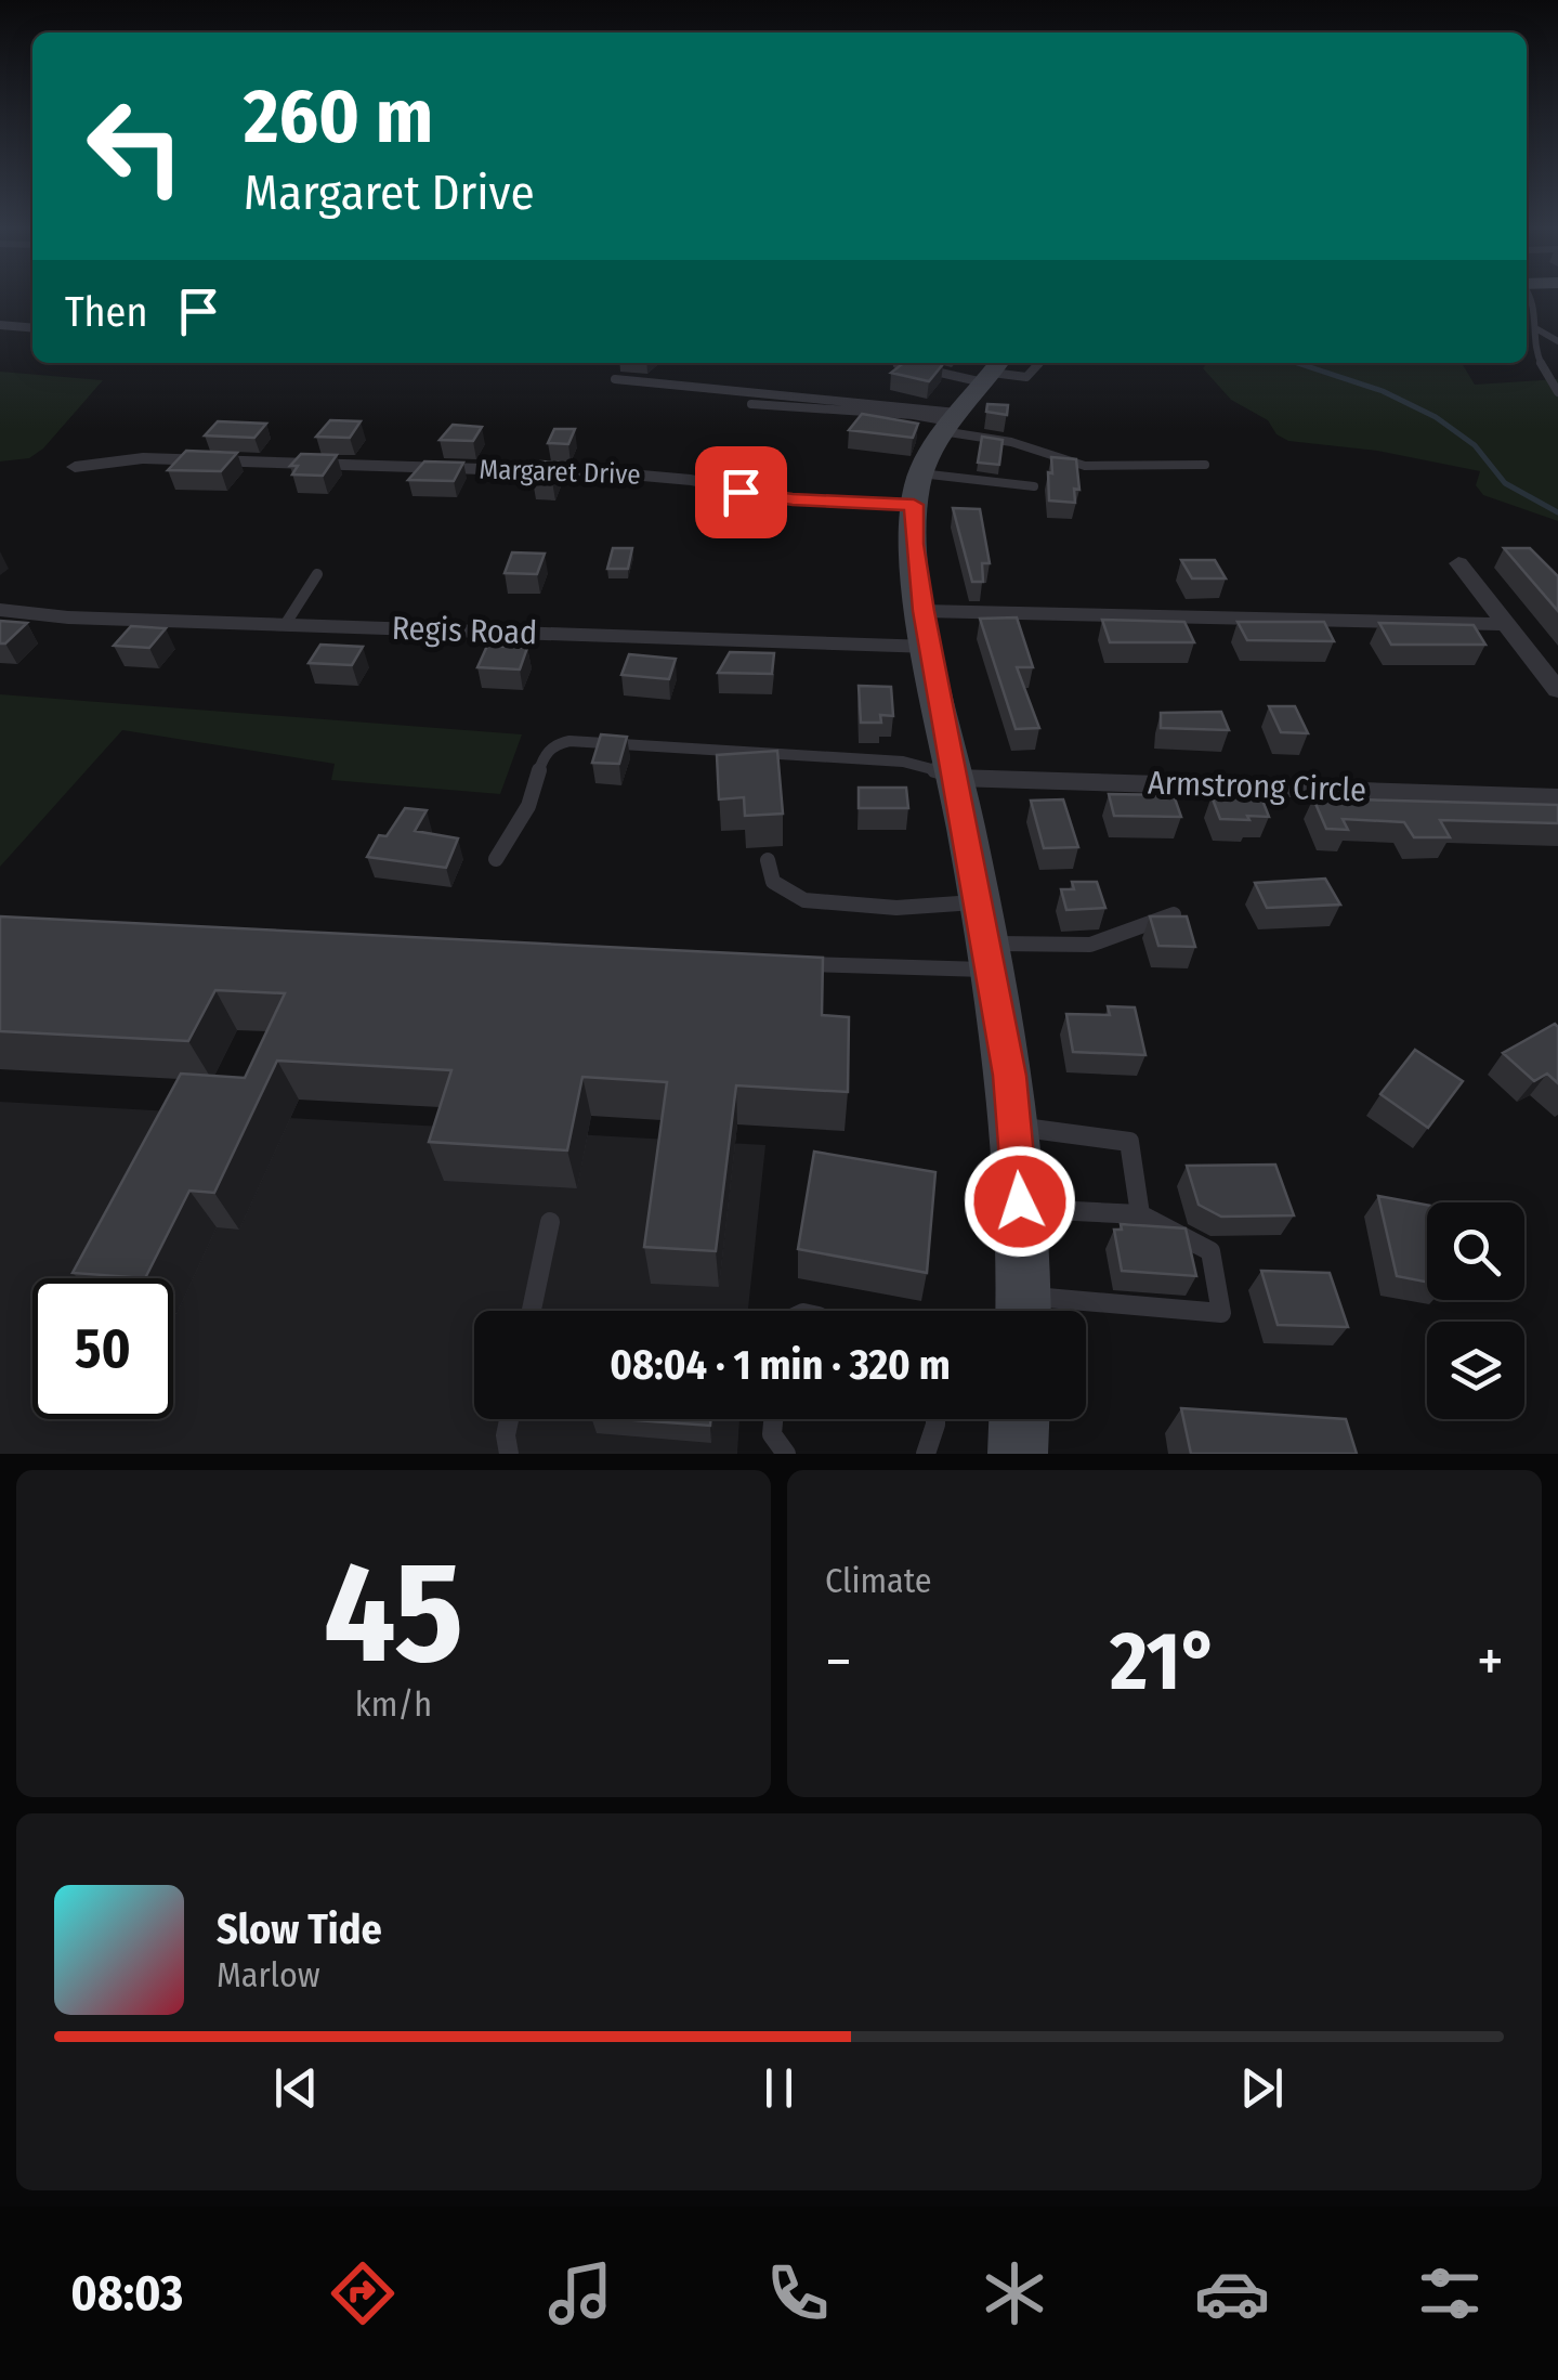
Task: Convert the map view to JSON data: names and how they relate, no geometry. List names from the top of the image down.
{
  "streets": {
    "street": ["Margaret Drive", "Regis Road", "Armstrong Circle"]
  },
  "page": {
    "turn": ["260 m", "Margaret Drive"],
    "then": "Then",
    "limit": "50",
    "trip": "08:04 · 1 min · 320 m",
    "tile": [
      ["45", "km/h"],
      "Climate"
    ],
    "heat": ["−", "21°", "+"],
    "song": ["Slow Tide", "Marlow"],
    "tabs": "08:03"
  }
}
